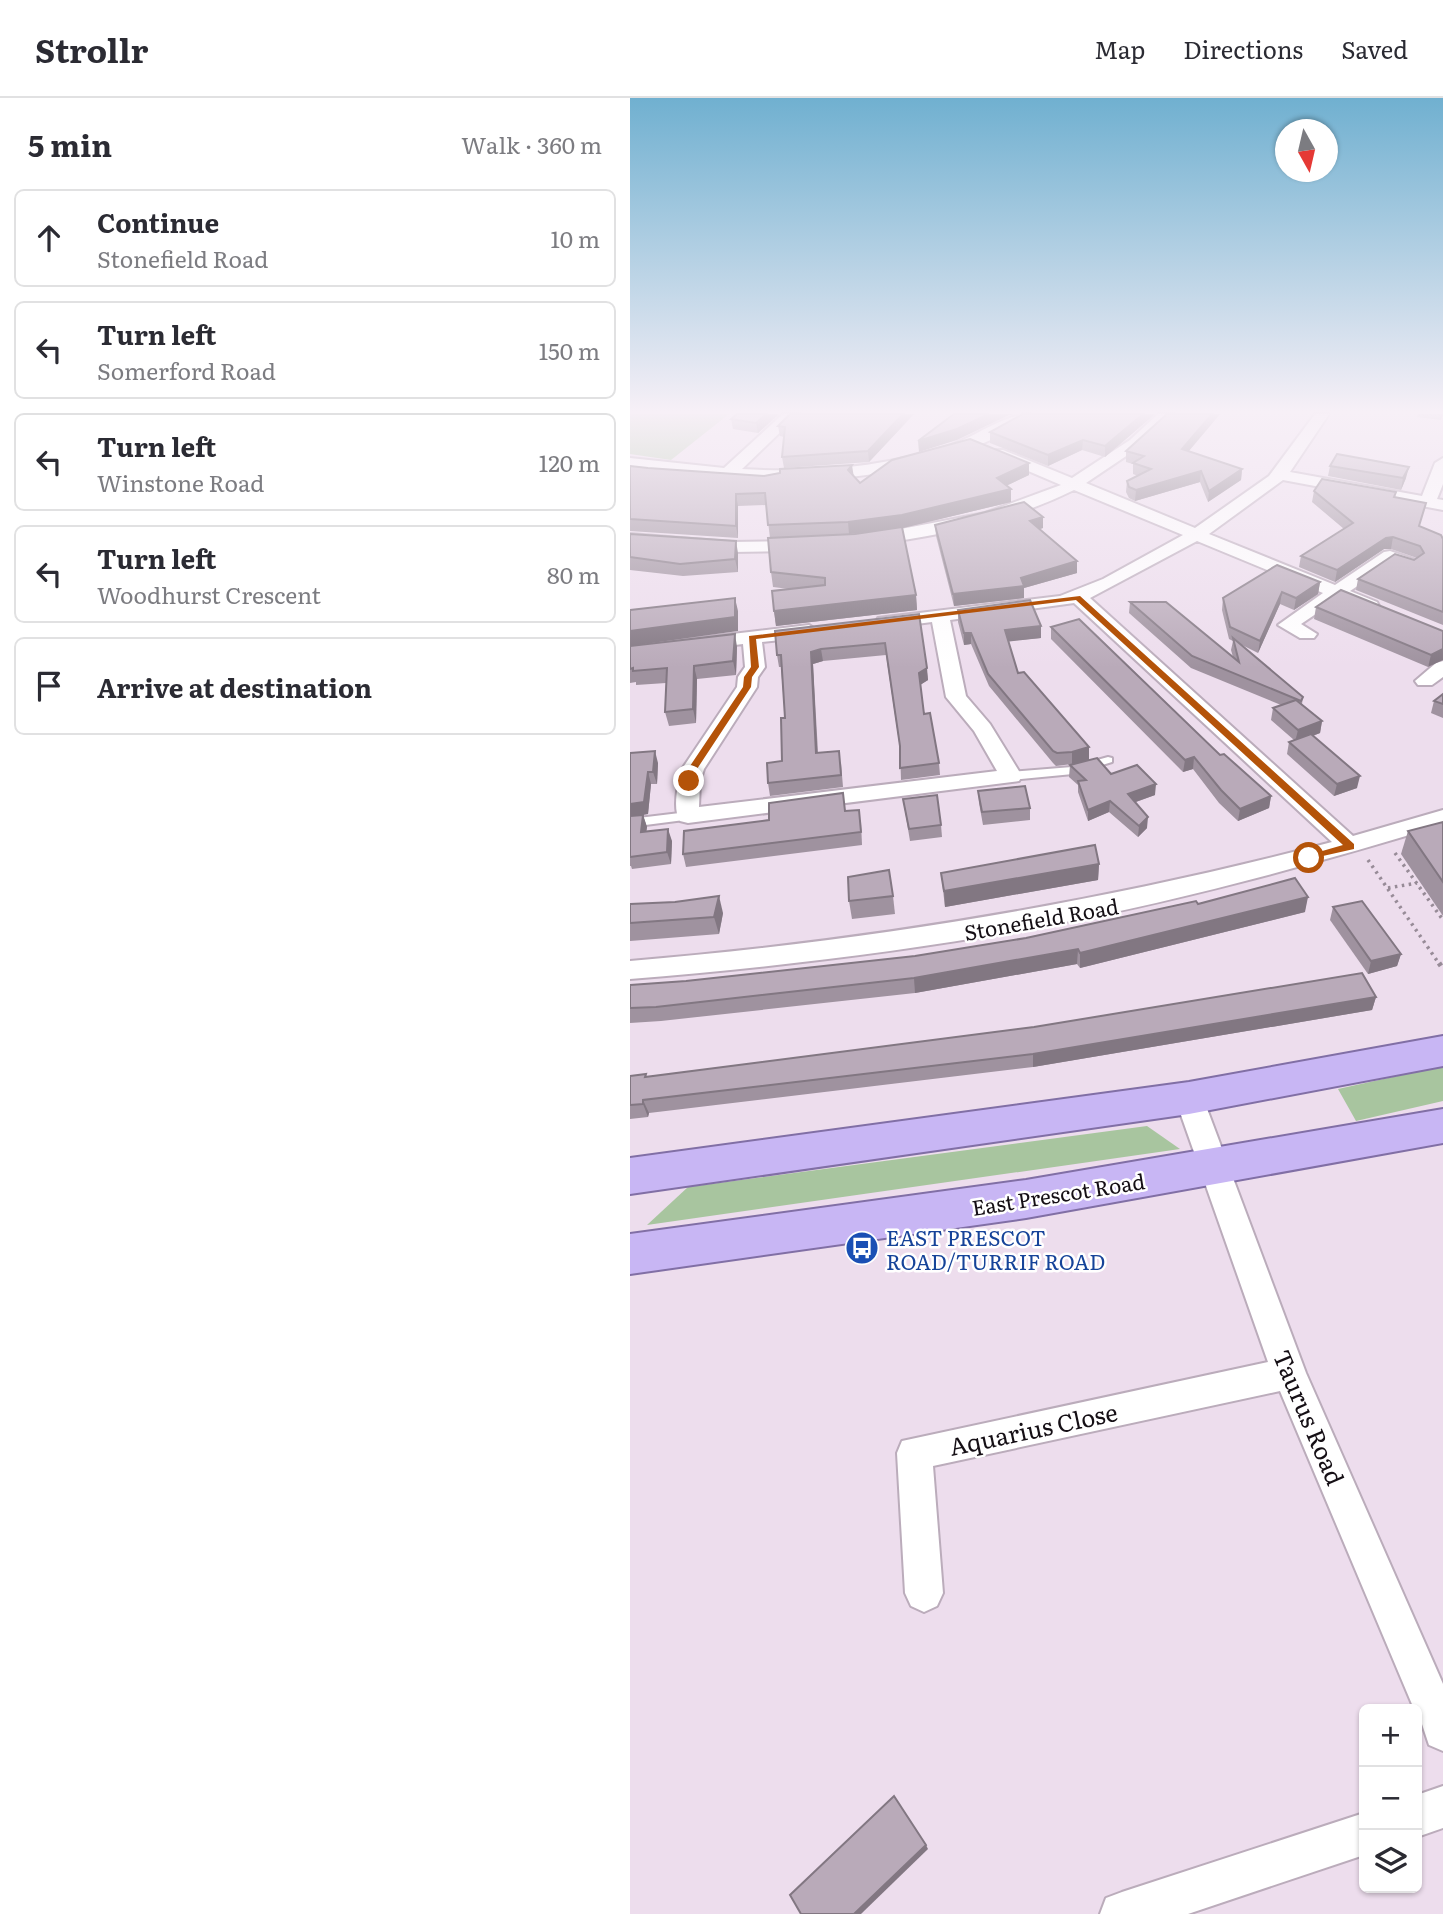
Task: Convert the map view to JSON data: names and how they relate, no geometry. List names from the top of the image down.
{
  "streets": {
    "highway": ["East Prescot Road"],
    "street": ["Stonefield Road", "Taurus Road", "Aquarius Close"]
  },
  "crossings": [
    ["East Prescot Road", "Taurus Road"],
    ["Taurus Road", "Aquarius Close"]
  ],
  "places": {
    "bus stop": ["EAST PRESCOT ROAD/TURRIF ROAD"]
  },
  "north": "bottom",
  "page": {
    "header": "Strollr",
    "nav": ["Map", "Directions", "Saved"],
    "heading": ["5 min", "Walk · 360 m"],
    "list": [
      ["Continue", "Stonefield Road", "10 m"],
      ["Turn left", "Somerford Road", "150 m"],
      ["Turn left", "Winstone Road", "120 m"],
      ["Turn left", "Woodhurst Crescent", "80 m"],
      "Arrive at destination"
    ],
    "map_buttons": ["+", "−"]
  }
}
